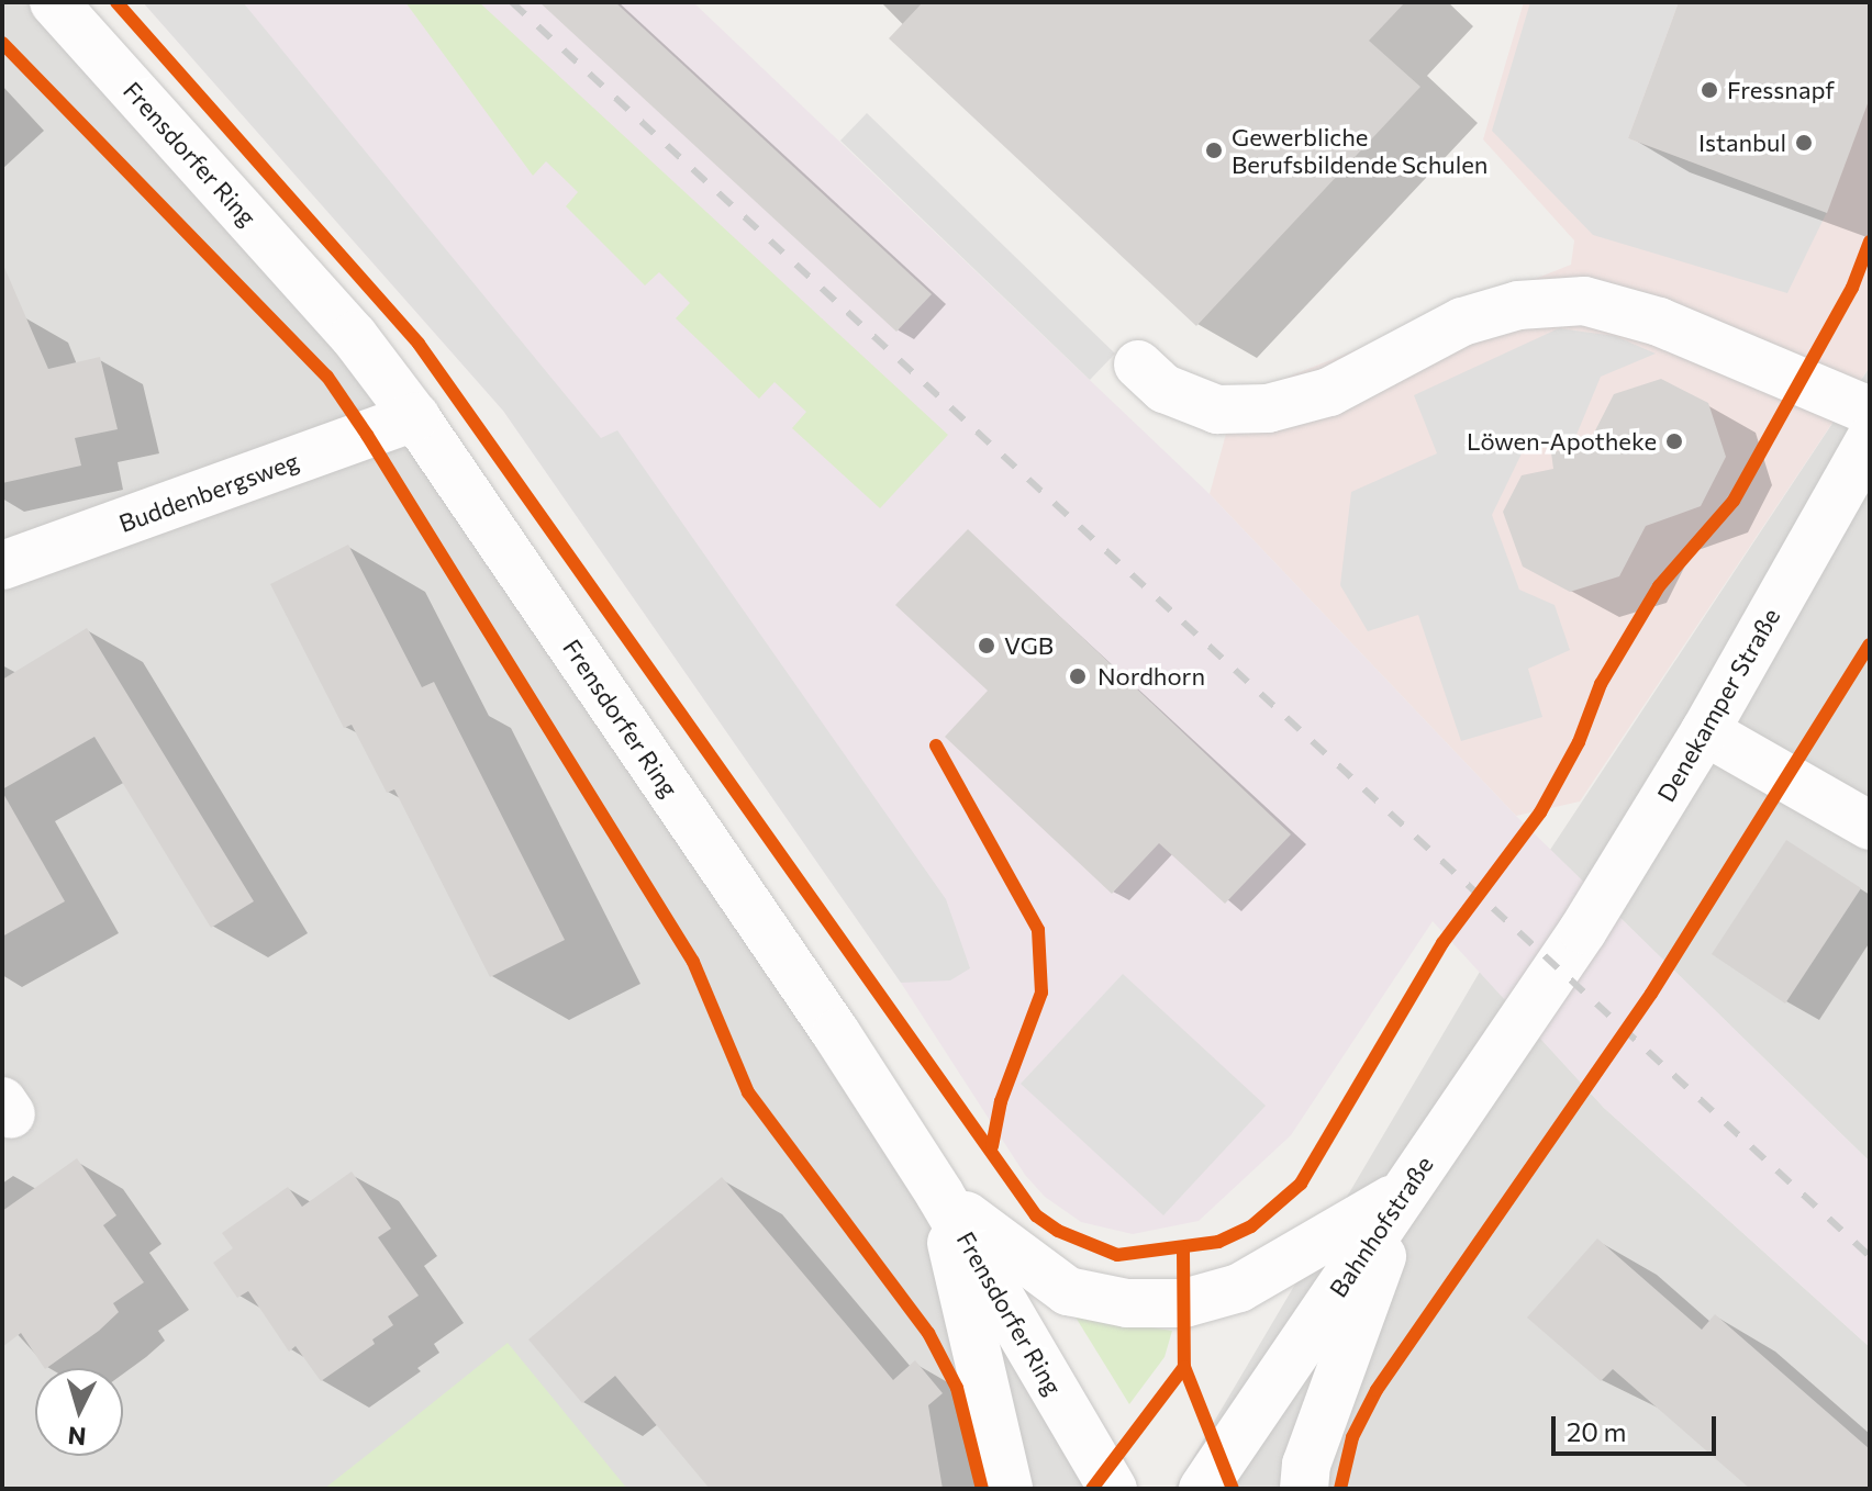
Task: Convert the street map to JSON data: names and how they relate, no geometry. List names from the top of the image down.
{
  "streets": {
    "street": [
      "Frensdorfer Ring",
      "Buddenbergsweg",
      "Denekamper Straße",
      "Bahnhofstraße"
    ]
  },
  "crossings": [
    ["Frensdorfer Ring", "Buddenbergsweg"],
    ["Denekamper Straße", "Bahnhofstraße"]
  ],
  "places": [
    "Fressnapf",
    "Istanbul",
    "Gewerbliche Berufsbildende Schulen",
    "Löwen-Apotheke",
    "VGB",
    "Nordhorn"
  ],
  "scale_bar": "20 m",
  "north": "bottom"
}
